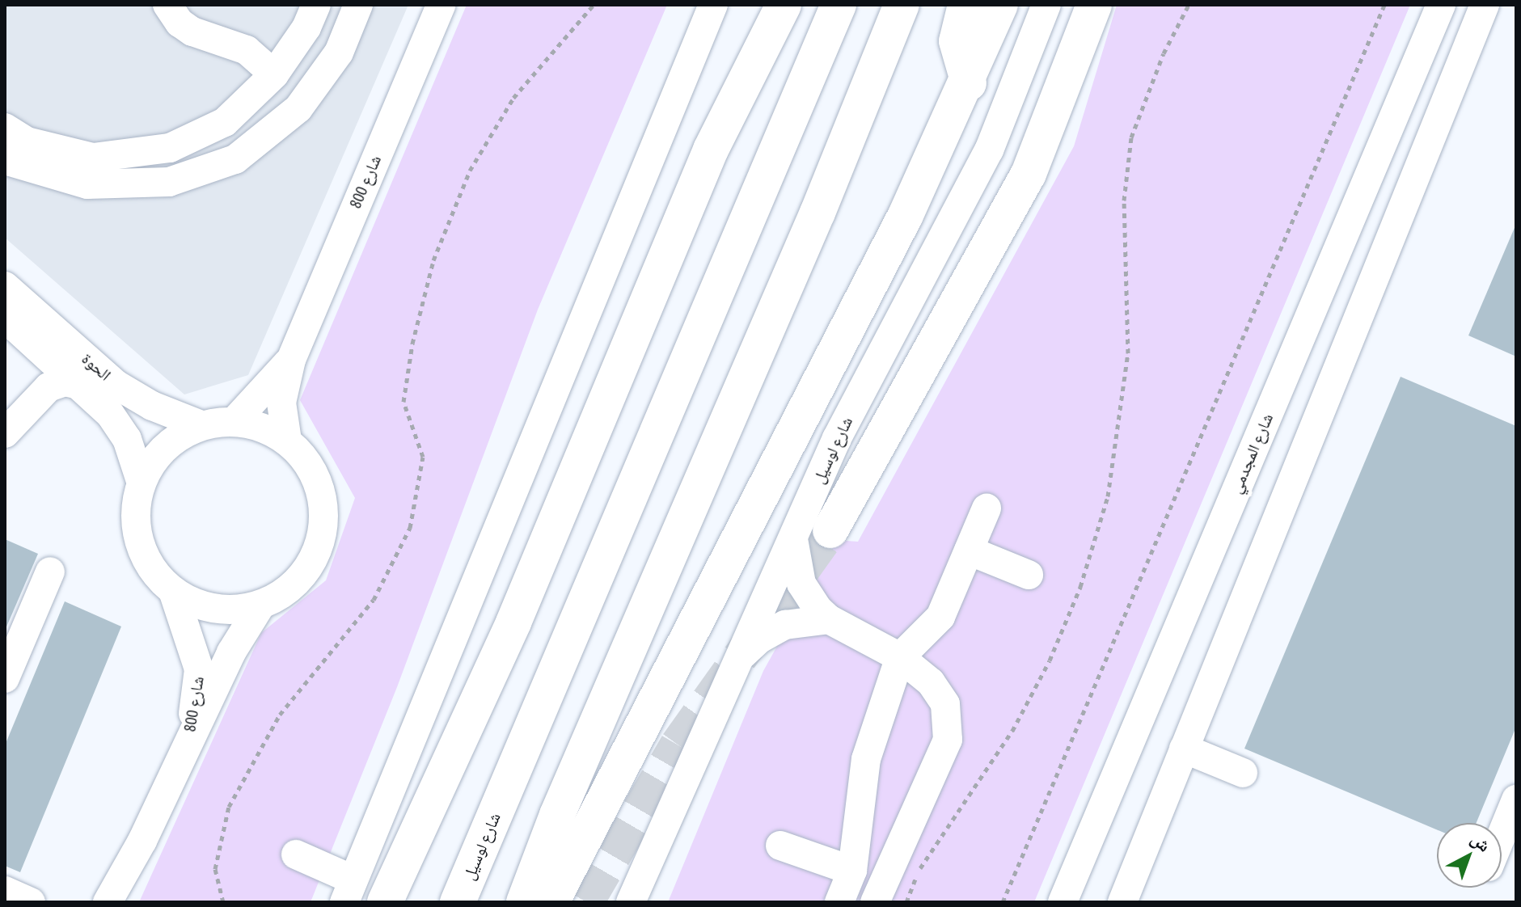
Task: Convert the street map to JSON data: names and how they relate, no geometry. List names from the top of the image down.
{
  "streets": {
    "highway": ["شارع لوسيل"],
    "street": ["شارع 800", "الحوة", "شارع المجدمي"]
  },
  "crossings": [
    ["شارع 800", "الحوة"]
  ],
  "north": "top right"
}
